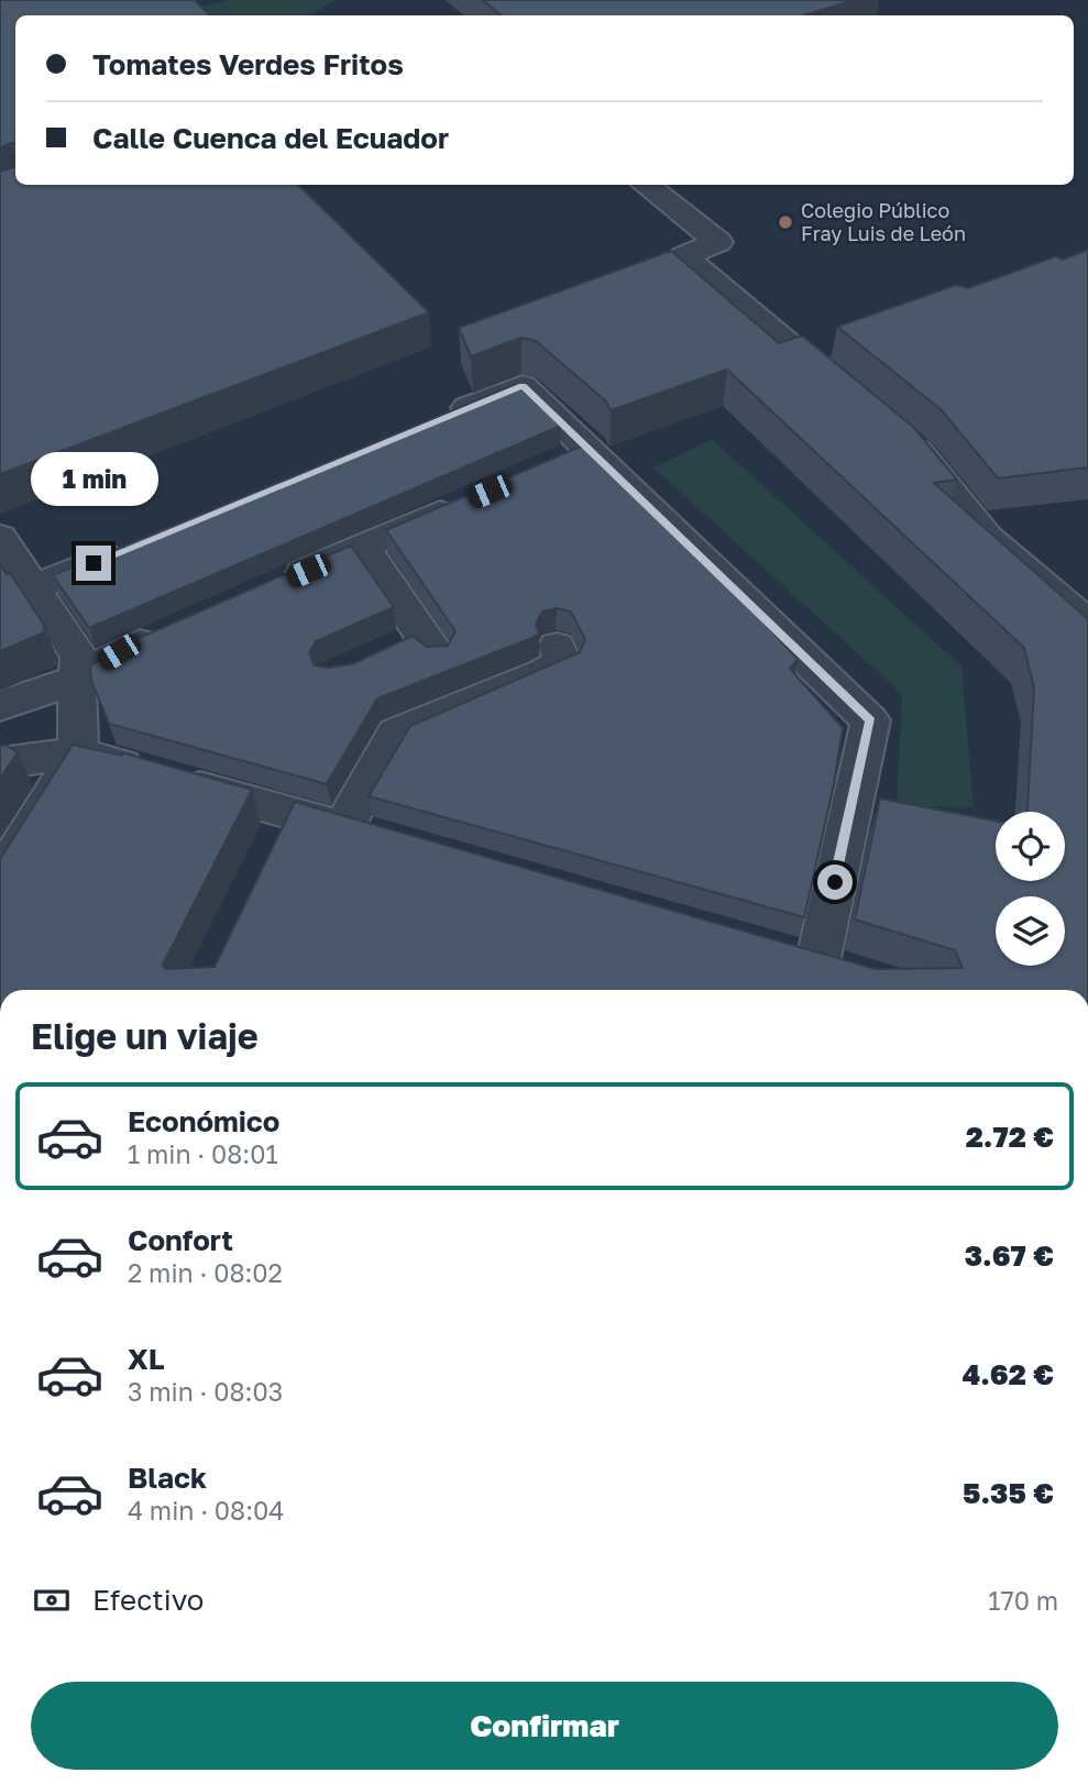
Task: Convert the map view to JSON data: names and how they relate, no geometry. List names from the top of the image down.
{
  "places": ["Colegio Público Fray Luis de León"],
  "page": {
    "banner": ["Tomates Verdes Fritos", "Calle Cuenca del Ecuador"],
    "bubble": "1 min",
    "heading": "Elige un viaje",
    "list": [
      {
        "name": "Económico",
        "note": "1 min · 08:01",
        "value": "2.72 €"
      },
      {
        "name": "Confort",
        "note": "2 min · 08:02",
        "value": "3.67 €"
      },
      {
        "name": "XL",
        "note": "3 min · 08:03",
        "value": "4.62 €"
      },
      {
        "name": "Black",
        "note": "4 min · 08:04",
        "value": "5.35 €"
      }
    ],
    "pay": ["Efectivo", "170 m"],
    "buttons": "Confirmar"
  }
}
